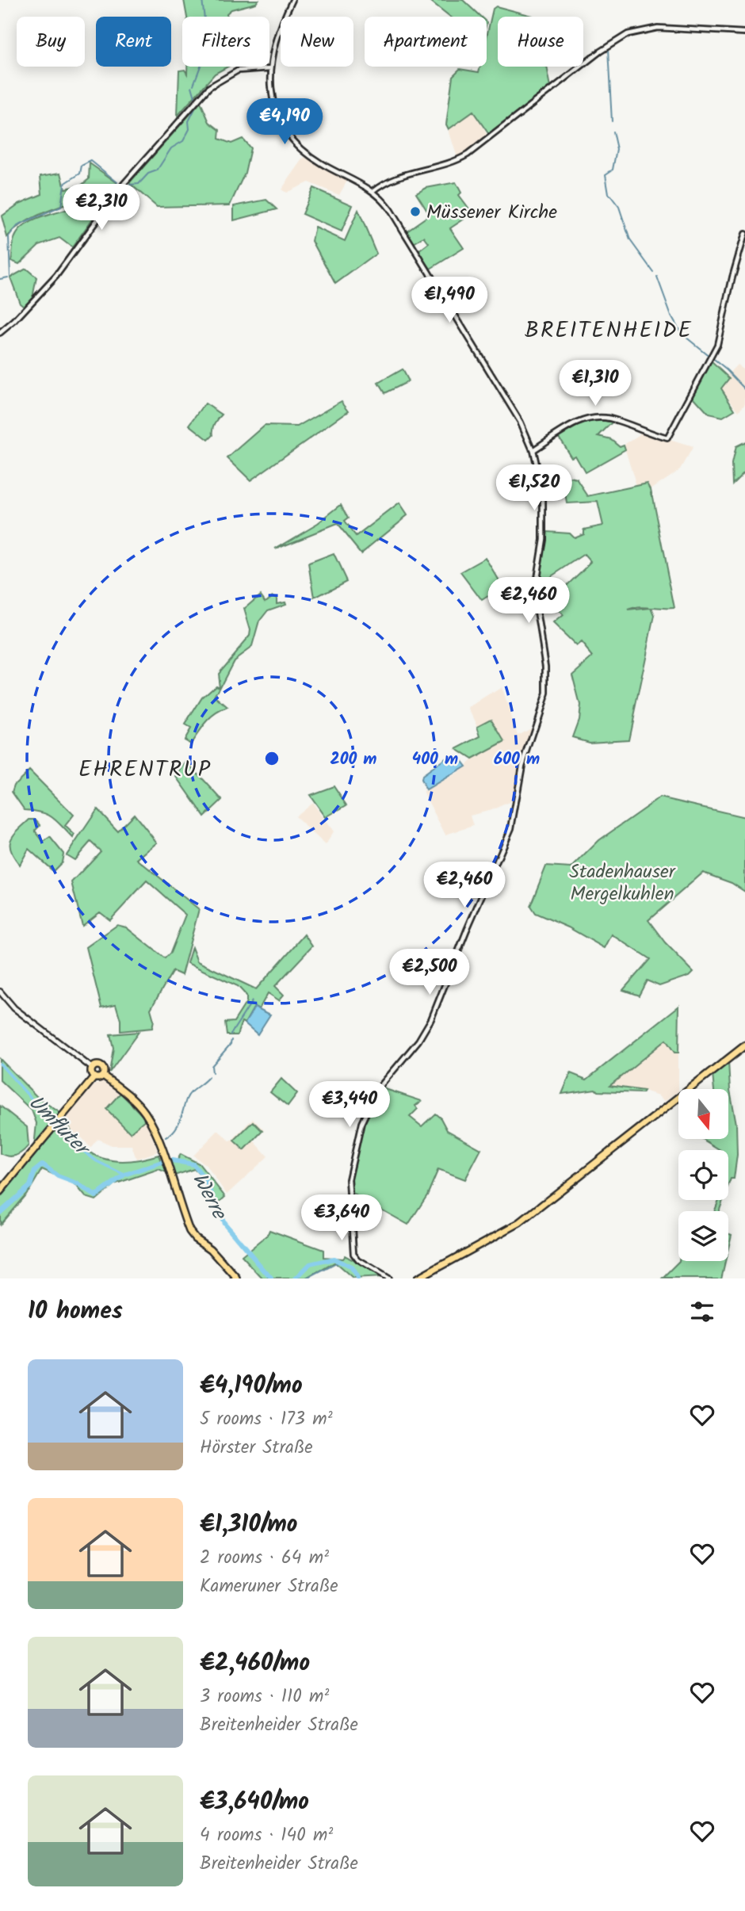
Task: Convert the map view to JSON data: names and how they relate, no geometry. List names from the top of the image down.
{
  "districts": ["BREITENHEIDE", "EHRENTRUP"],
  "water": ["Umfluter", "Werre"],
  "parks": ["Stadenhauser Mergelkuhlen"],
  "places": ["Müssener Kirche"],
  "north": "bottom",
  "page": {
    "chip": [
      "Buy",
      "Rent",
      "Filters",
      "New",
      "Apartment",
      "House"
    ],
    "price": [
      "€4,190",
      "€2,310",
      "€1,490",
      "€1,310",
      "€1,520",
      "€2,460",
      "€2,460",
      "€2,500",
      "€3,440",
      "€3,640"
    ],
    "heading": "10 homes",
    "list": [
      {
        "name": "€4,190/mo",
        "note": "5 rooms · 173 m² · Hörster Straße"
      },
      {
        "name": "€1,310/mo",
        "note": "2 rooms · 64 m² · Kameruner Straße"
      },
      {
        "name": "€2,460/mo",
        "note": "3 rooms · 110 m² · Breitenheider Straße"
      },
      {
        "name": "€3,640/mo",
        "note": "4 rooms · 140 m² · Breitenheider Straße"
      }
    ]
  },
  "rings": ["200 m", "400 m", "600 m"]
}
